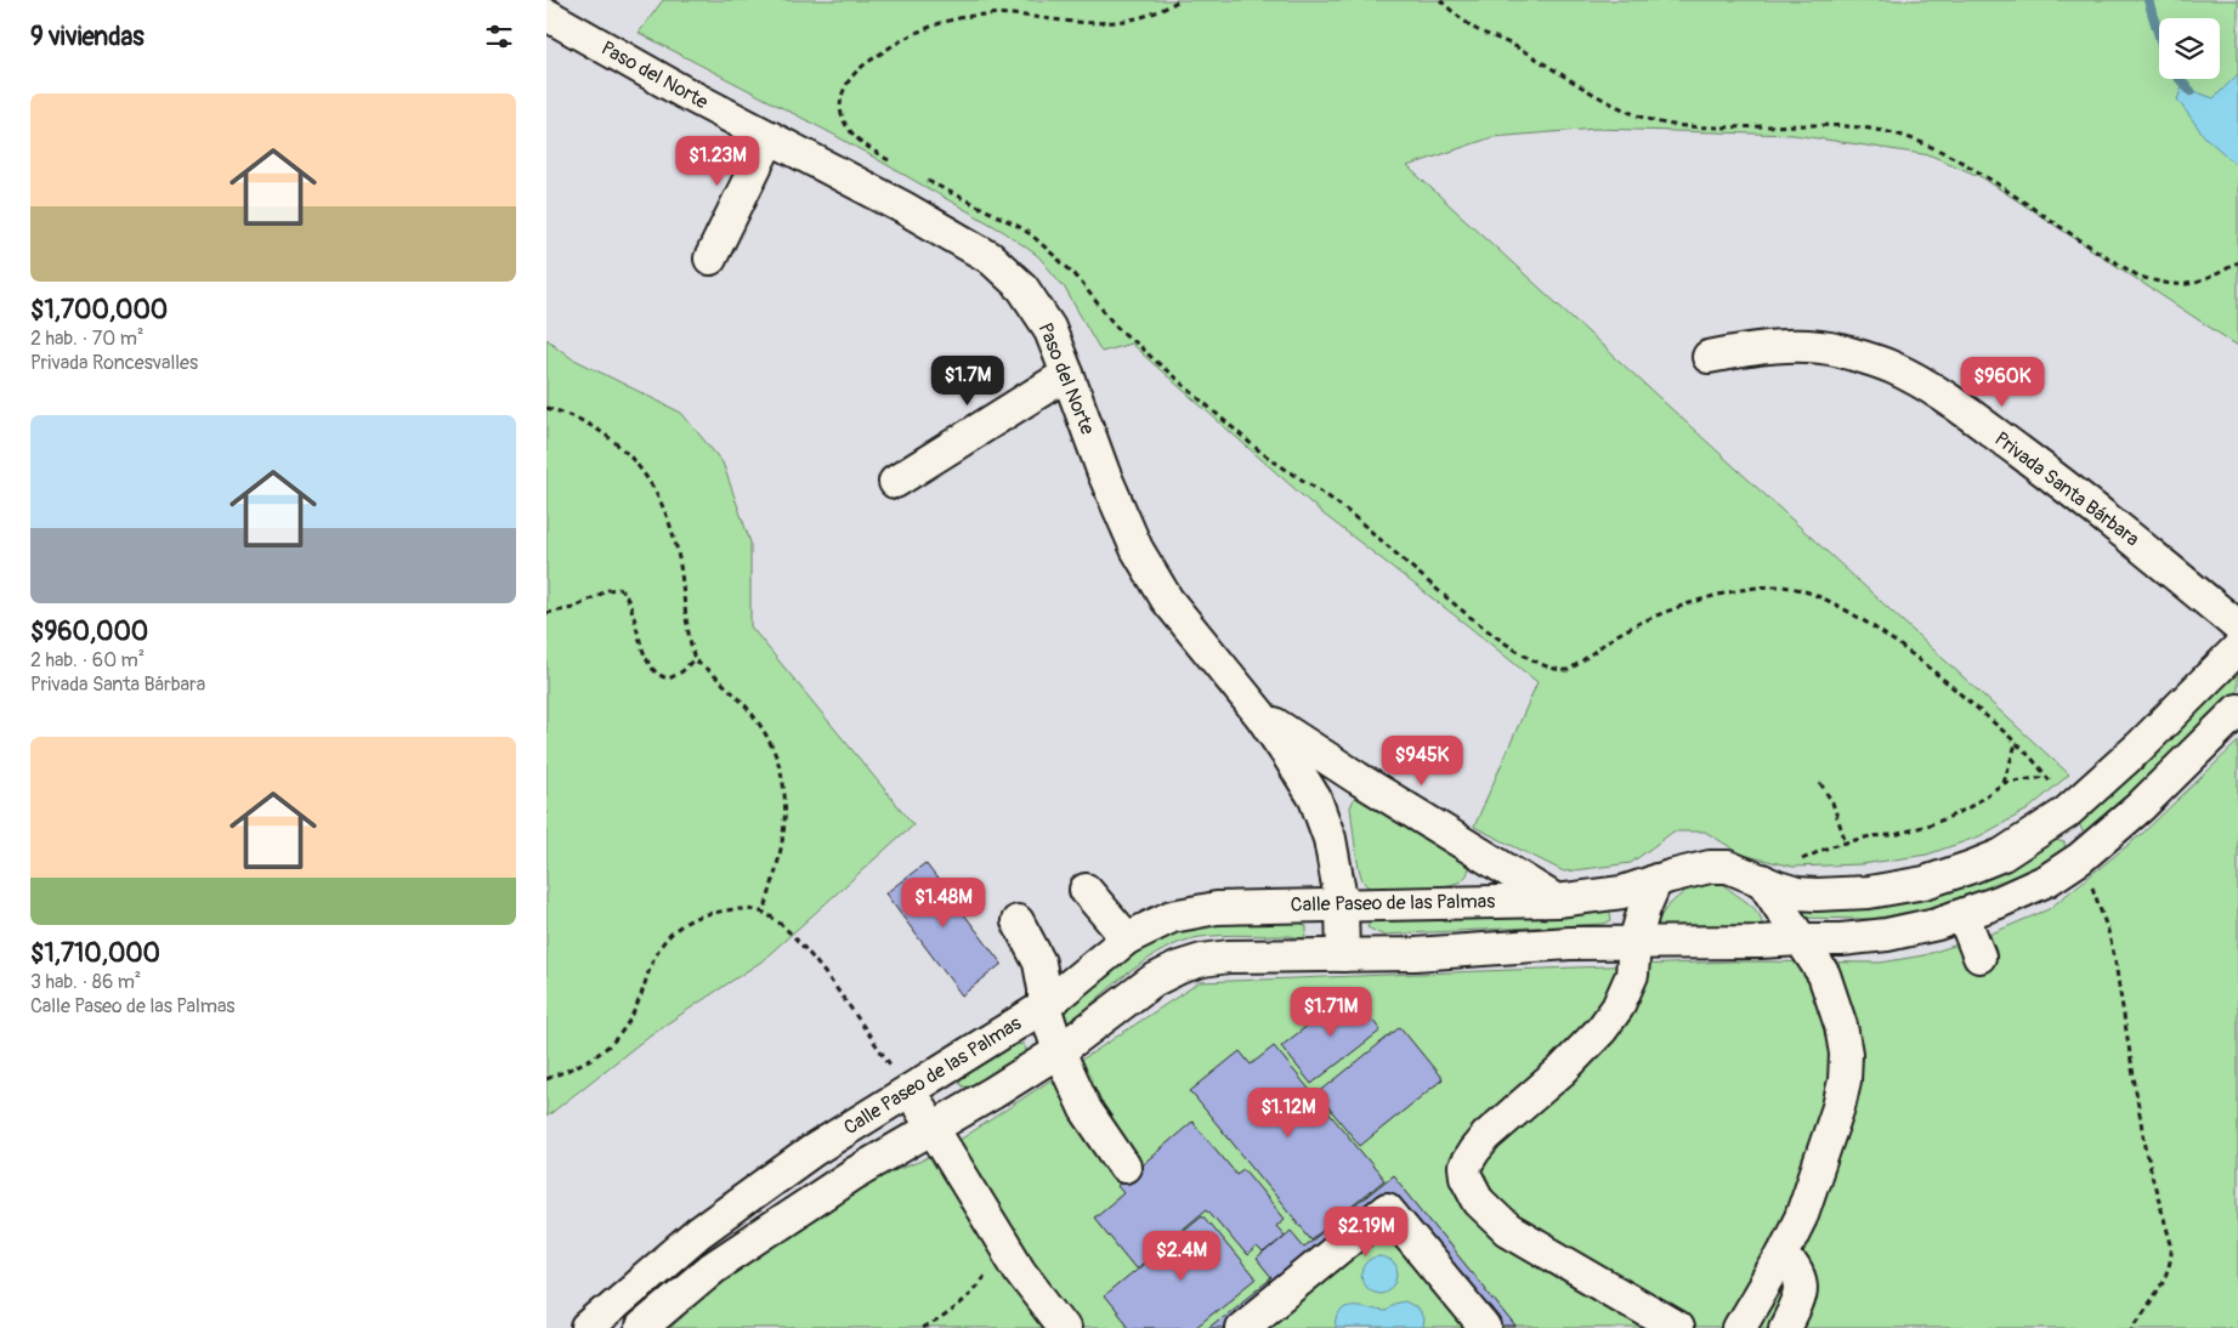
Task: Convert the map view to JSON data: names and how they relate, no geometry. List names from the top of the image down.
{
  "streets": {
    "street": ["Paso del Norte", "Privada Santa Bárbara", "Calle Paseo de las Palmas"]
  },
  "crossings": [
    ["Paso del Norte", "Calle Paseo de las Palmas"]
  ],
  "page": {
    "heading": "9 viviendas",
    "list": [
      {
        "name": "$1,700,000",
        "note": "2 hab. · 70 m² · Privada Roncesvalles"
      },
      {
        "name": "$960,000",
        "note": "2 hab. · 60 m² · Privada Santa Bárbara"
      },
      {
        "name": "$1,710,000",
        "note": "3 hab. · 86 m² · Calle Paseo de las Palmas"
      }
    ],
    "price": [
      "$1.23M",
      "$1.7M",
      "$960K",
      "$945K",
      "$1.48M",
      "$1.71M",
      "$1.12M",
      "$2.19M",
      "$2.4M"
    ]
  }
}
